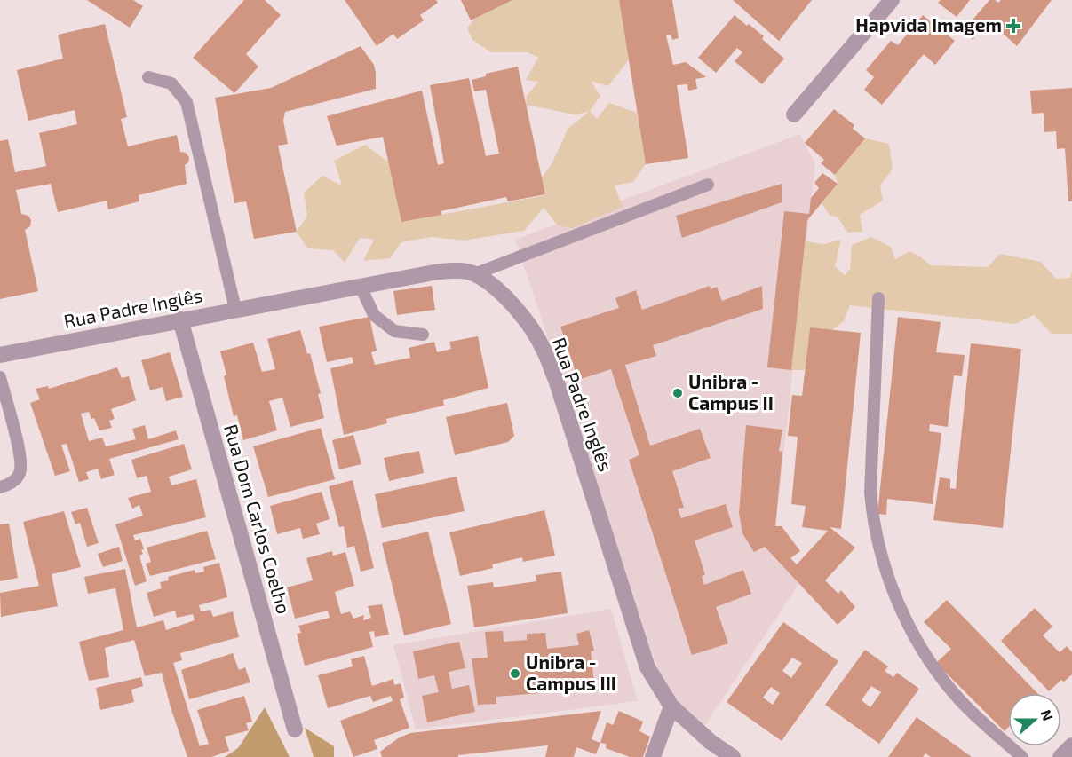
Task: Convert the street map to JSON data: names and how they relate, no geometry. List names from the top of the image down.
{
  "streets": {
    "street": ["Rua Padre Inglês", "Rua Dom Carlos Coelho"]
  },
  "crossings": [
    ["Rua Padre Inglês", "Rua Dom Carlos Coelho"]
  ],
  "places": {
    "health": ["Hapvida Imagem"],
    "other": ["Unibra - Campus II", "Unibra - Campus III"]
  },
  "north": "right"
}
